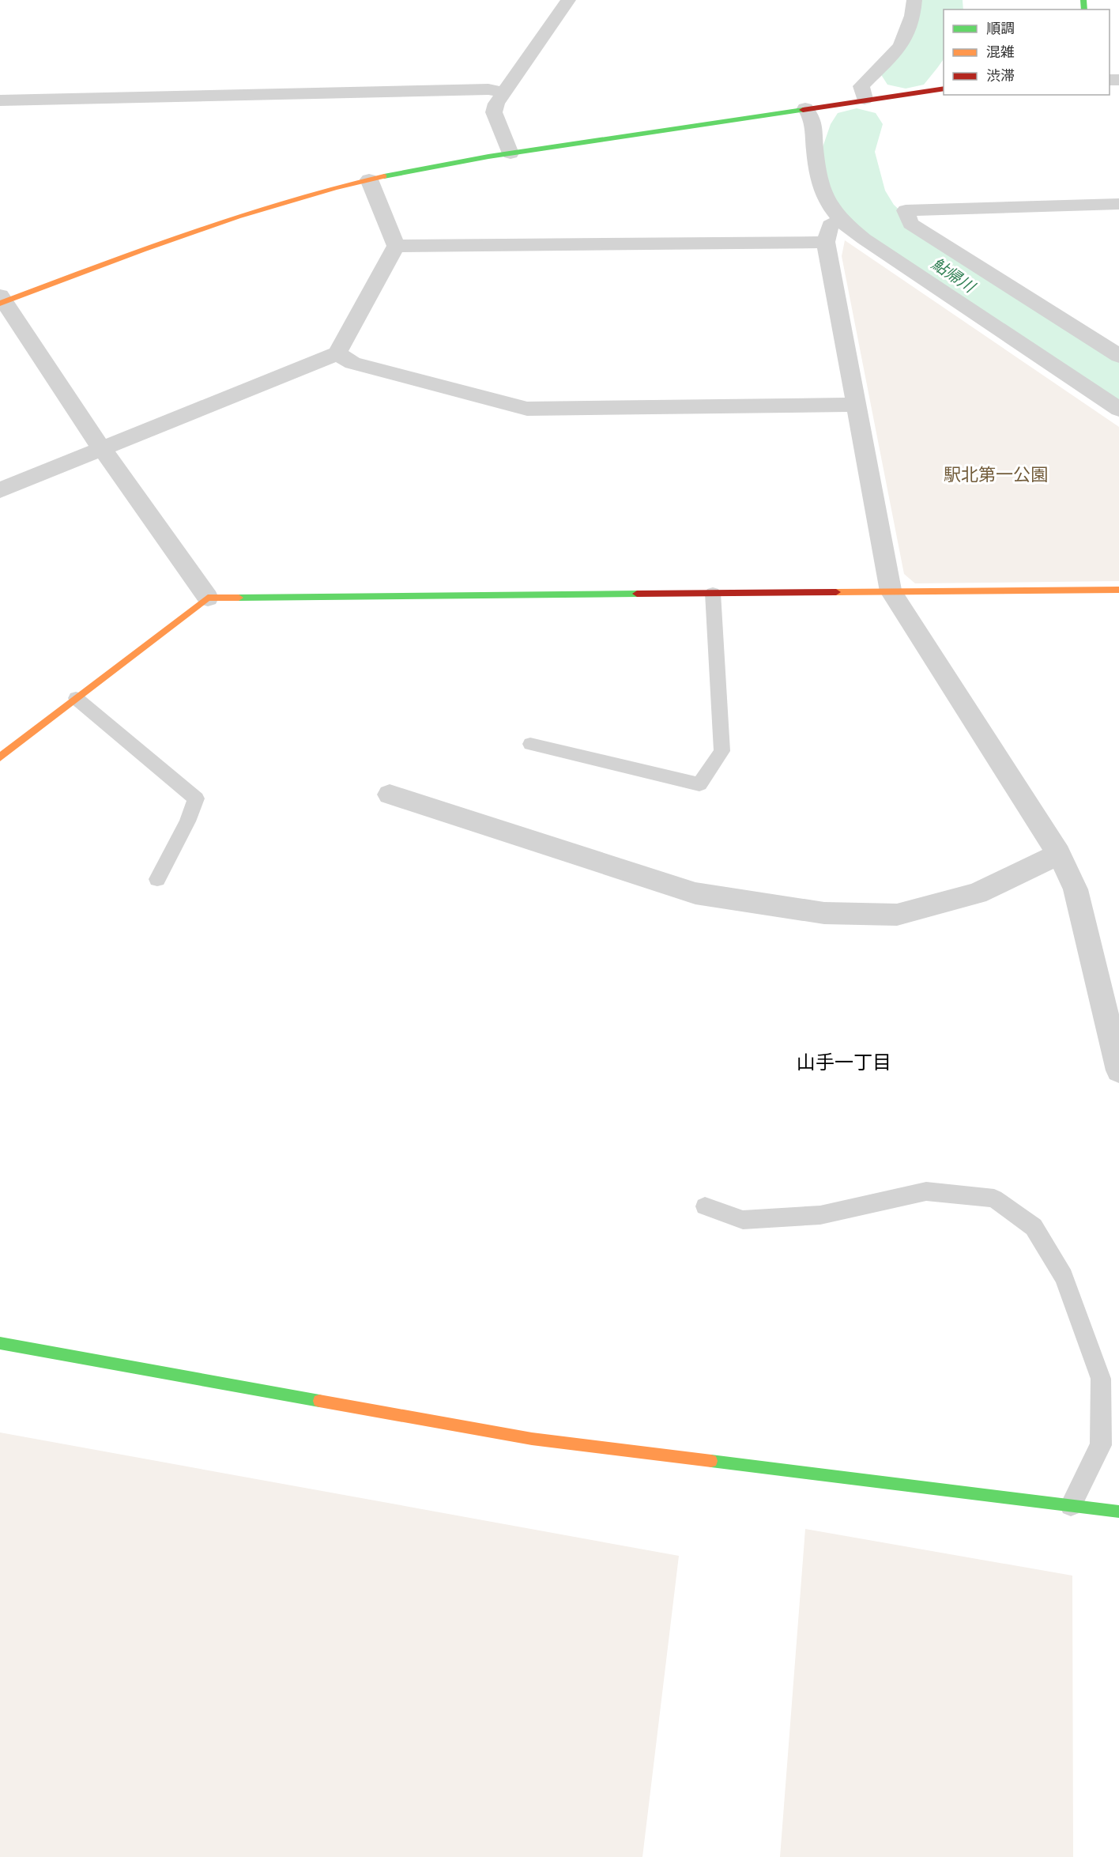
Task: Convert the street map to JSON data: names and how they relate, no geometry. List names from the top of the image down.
{
  "districts": ["山手一丁目"],
  "water": ["鮎帰川"],
  "parks": ["駅北第一公園"],
  "legend": ["順調", "混雑", "渋滞"]
}
